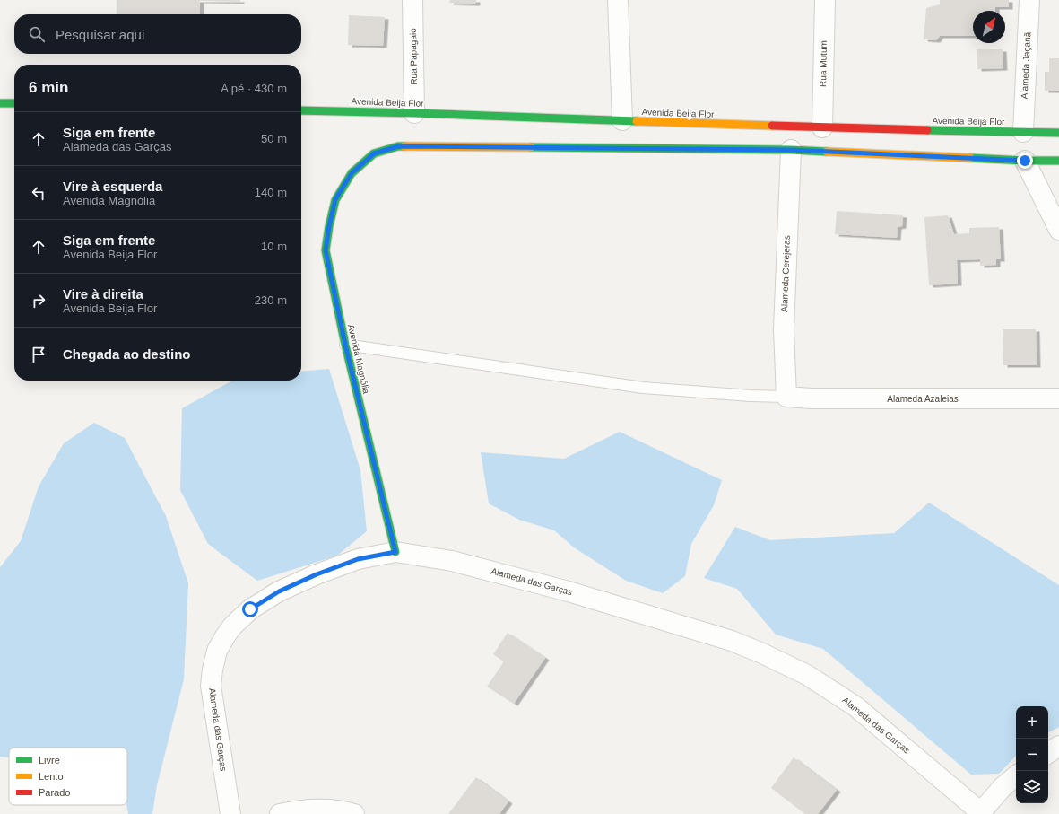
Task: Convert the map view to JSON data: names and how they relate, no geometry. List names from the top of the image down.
{
  "streets": {
    "street": [
      "Rua Papagaio",
      "Rua Mutum",
      "Alameda Jaçanã",
      "Avenida Beija Flor",
      "Alameda Cerejeras",
      "Avenida Magnólia",
      "Alameda Azaleias",
      "Alameda das Garças"
    ]
  },
  "crossings": [
    ["Rua Papagaio", "Avenida Beija Flor"],
    ["Rua Mutum", "Avenida Beija Flor"],
    ["Alameda Jaçanã", "Avenida Beija Flor"],
    ["Alameda Cerejeras", "Avenida Magnólia"],
    ["Alameda Cerejeras", "Alameda Azaleias"],
    ["Avenida Magnólia", "Alameda das Garças"]
  ],
  "legend": ["Livre", "Lento", "Parado"],
  "north": "top right",
  "page": {
    "search": "Pesquisar aqui",
    "heading": ["6 min", "A pé · 430 m"],
    "list": [
      ["Siga em frente", "Alameda das Garças", "50 m"],
      ["Vire à esquerda", "Avenida Magnólia", "140 m"],
      ["Siga em frente", "Avenida Beija Flor", "10 m"],
      ["Vire à direita", "Avenida Beija Flor", "230 m"],
      "Chegada ao destino"
    ],
    "map_buttons": ["+", "−"]
  }
}
